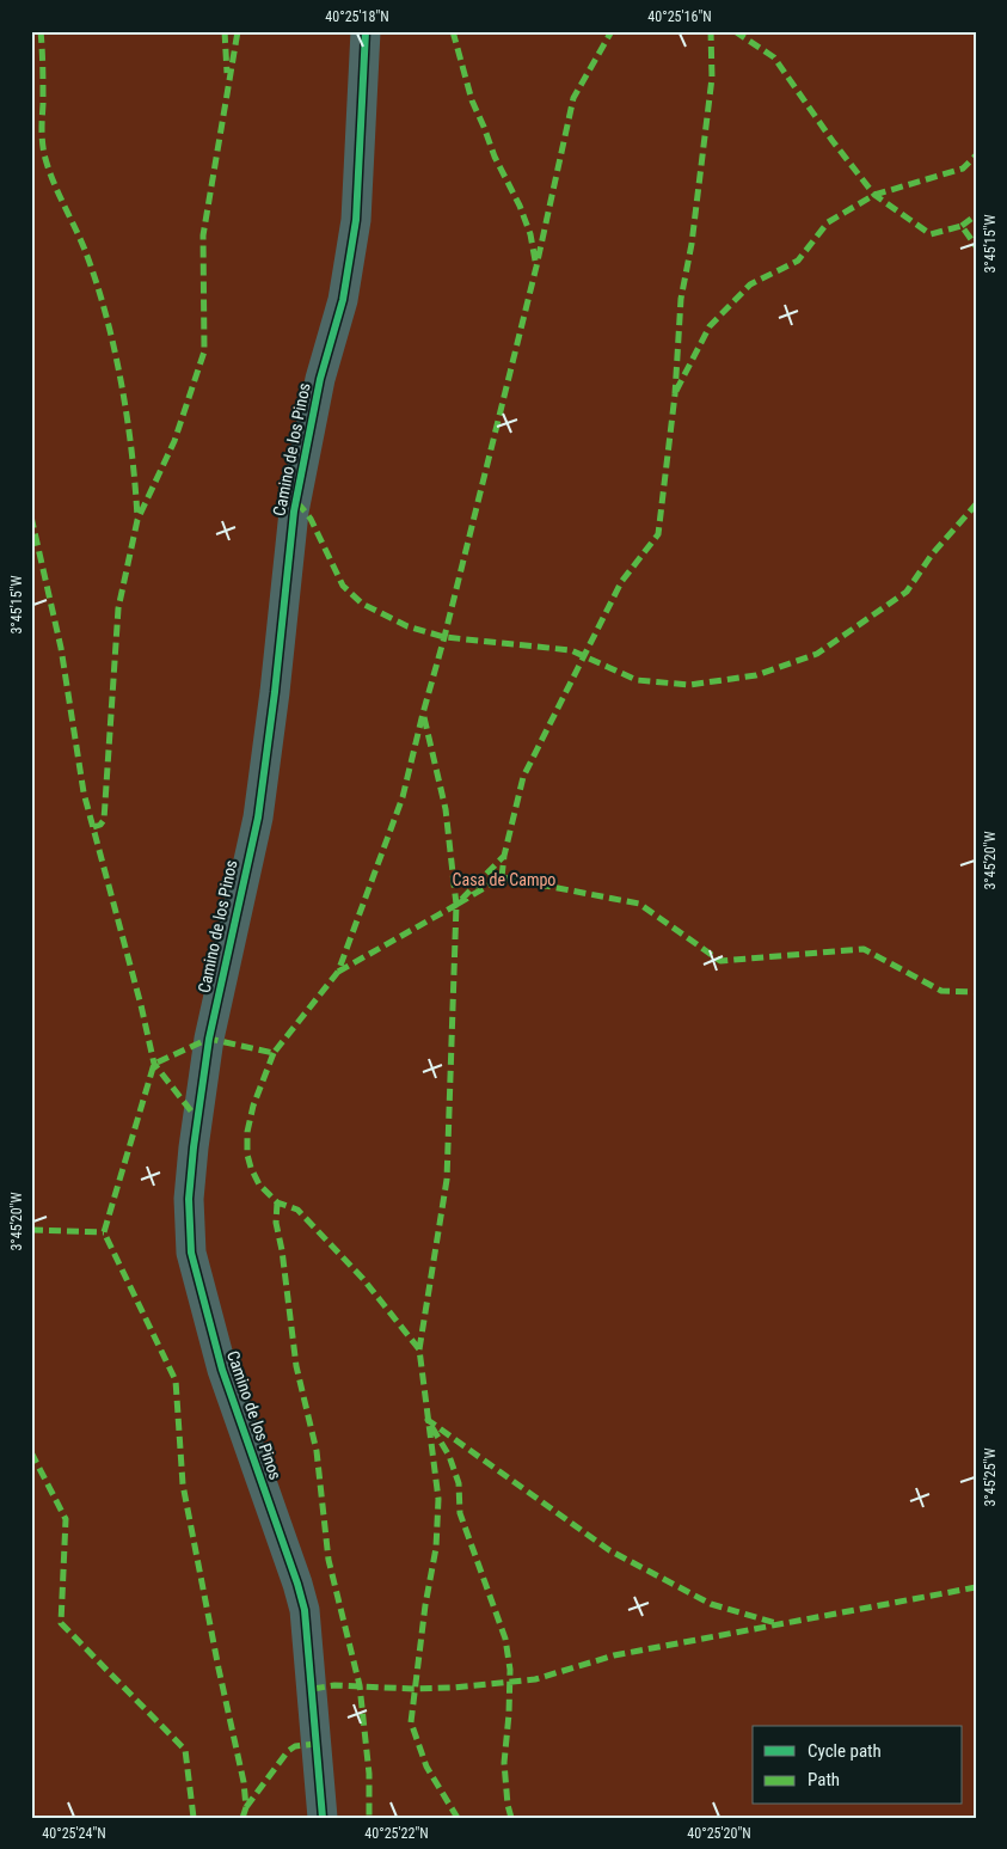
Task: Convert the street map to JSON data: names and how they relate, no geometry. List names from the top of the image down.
{
  "streets": {
    "street": ["Camino de los Pinos"]
  },
  "parks": ["Casa de Campo"],
  "legend": ["Cycle path", "Path"],
  "coordinates": [
    "40°25'18\"N",
    "40°25'16\"N",
    "3°45'15\"W",
    "3°45'20\"W",
    "3°45'25\"W",
    "40°25'24\"N",
    "40°25'22\"N",
    "40°25'20\"N"
  ]
}
